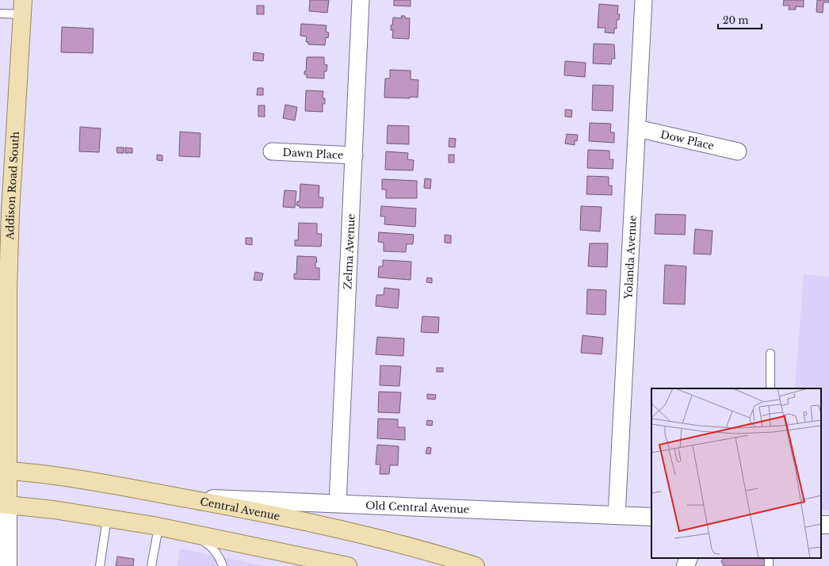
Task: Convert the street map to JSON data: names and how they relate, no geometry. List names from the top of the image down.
{
  "streets": {
    "main road": ["Addison Road South", "Old Central Avenue", "Central Avenue"],
    "street": [
      "Dow Place",
      "Dawn Place",
      "Zelma Avenue",
      "Yolanda Avenue"
    ]
  },
  "crossings": [
    ["Dow Place", "Yolanda Avenue"],
    ["Dawn Place", "Zelma Avenue"],
    ["Addison Road South", "Central Avenue"],
    ["Zelma Avenue", "Old Central Avenue"],
    ["Yolanda Avenue", "Old Central Avenue"],
    ["Old Central Avenue", "Central Avenue"]
  ],
  "scale_bar": "20 m"
}
